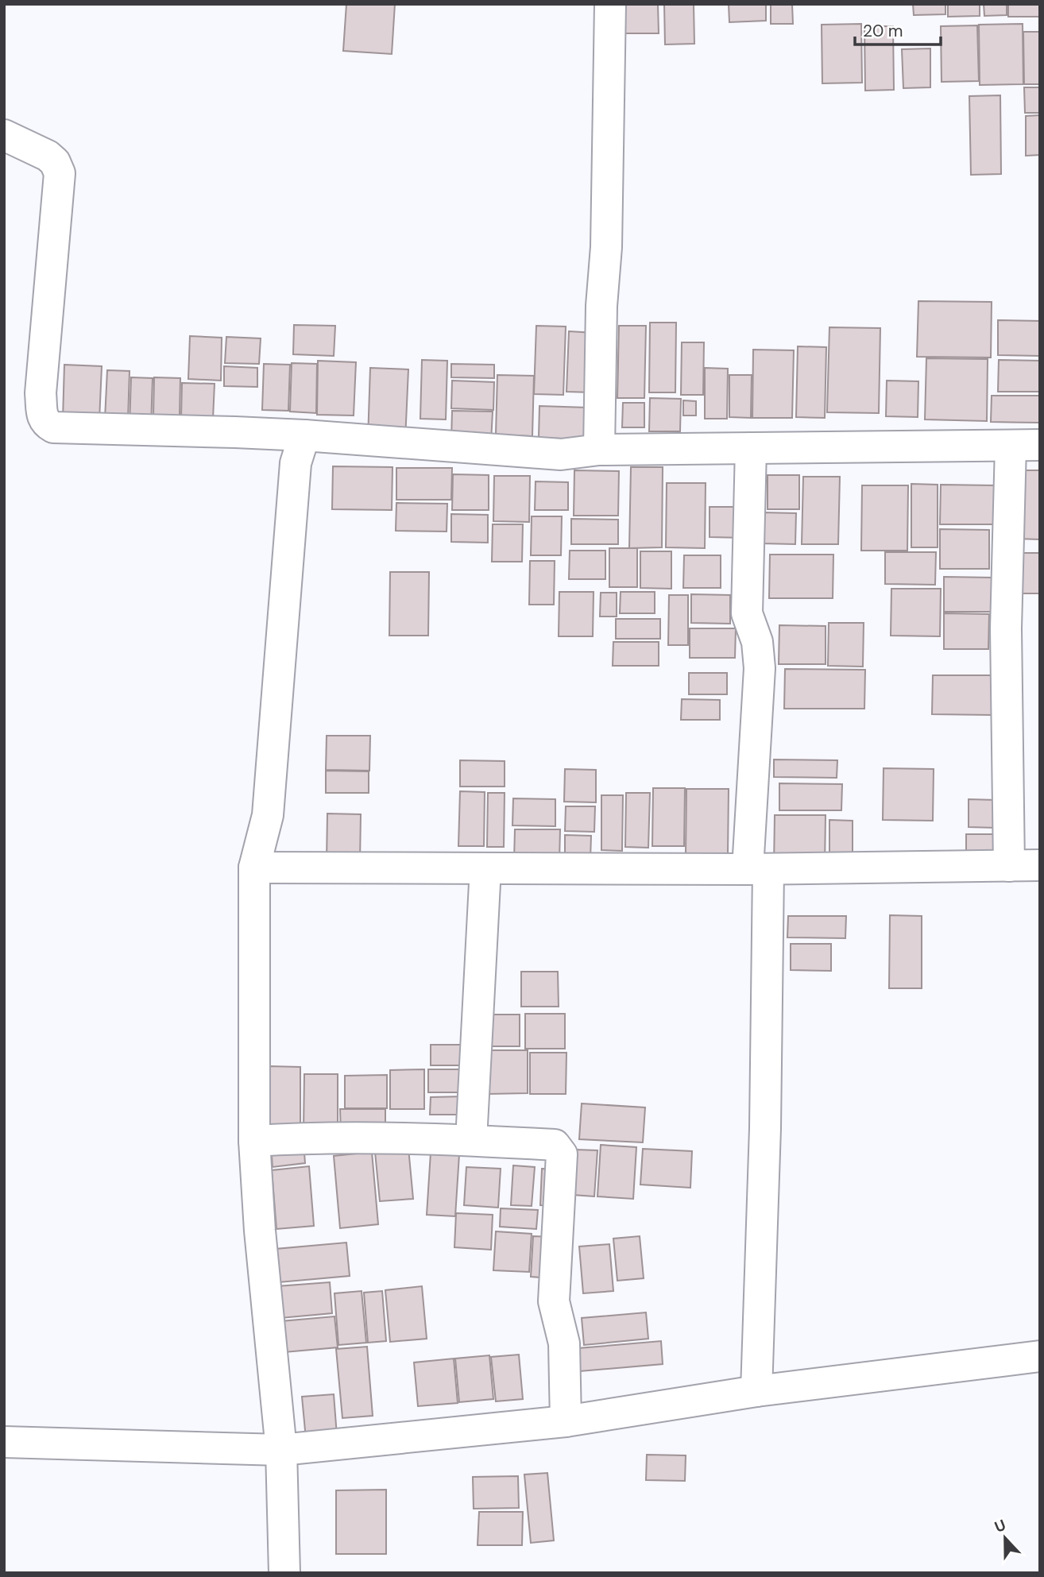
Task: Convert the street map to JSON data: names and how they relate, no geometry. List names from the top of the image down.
{
  "scale_bar": "20 m",
  "north": "top"
}
